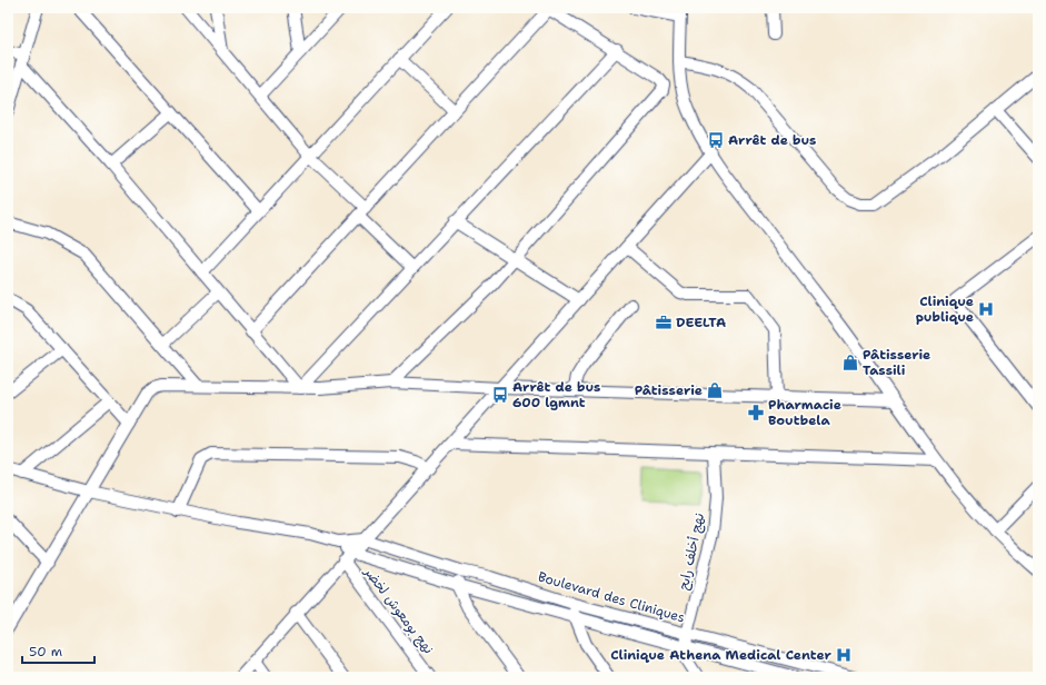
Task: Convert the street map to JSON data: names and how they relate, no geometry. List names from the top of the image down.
{
  "streets": {
    "street": ["نهج أخلف رابح", "Boulevard des Cliniques", "نهج بومعوش لخضر"]
  },
  "crossings": [
    ["نهج أخلف رابح", "Boulevard des Cliniques"]
  ],
  "places": {
    "bus stop": ["Arrêt de bus", "Arrêt de bus 600 lgmnt"],
    "hospital": ["Clinique publique", "Clinique Athena Medical Center"],
    "office": ["DEELTA"],
    "shop": ["Pâtisserie Tassili", "Pâtisserie"],
    "pharmacy": ["Pharmacie Boutbela"]
  },
  "scale_bar": "50 m"
}
